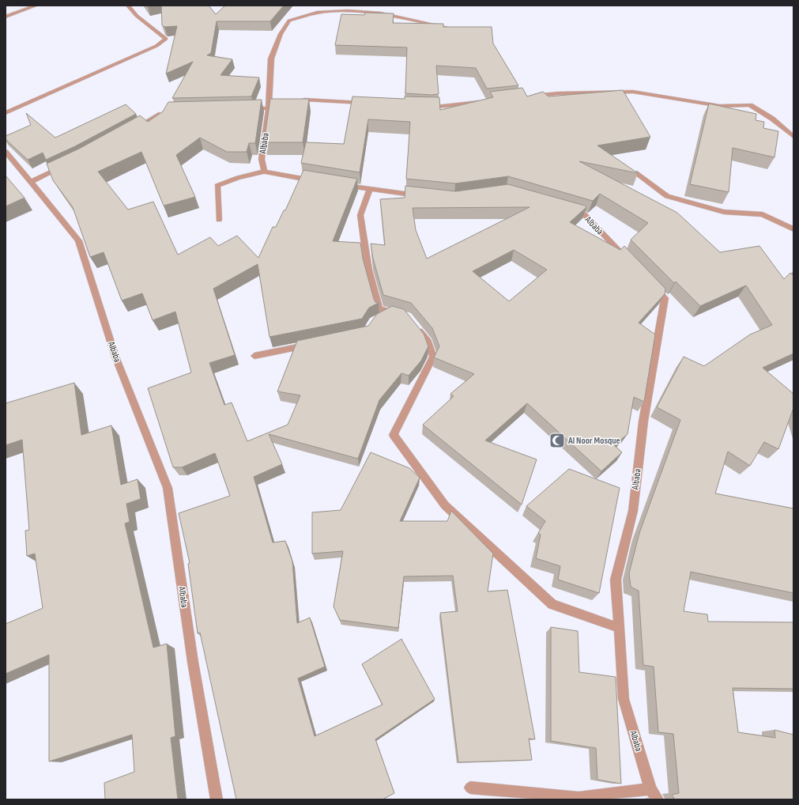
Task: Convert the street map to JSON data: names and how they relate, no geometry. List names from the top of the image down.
{
  "streets": {
    "street": ["Albaba"]
  },
  "places": {
    "mosque": ["Al Noor Mosque"]
  }
}
